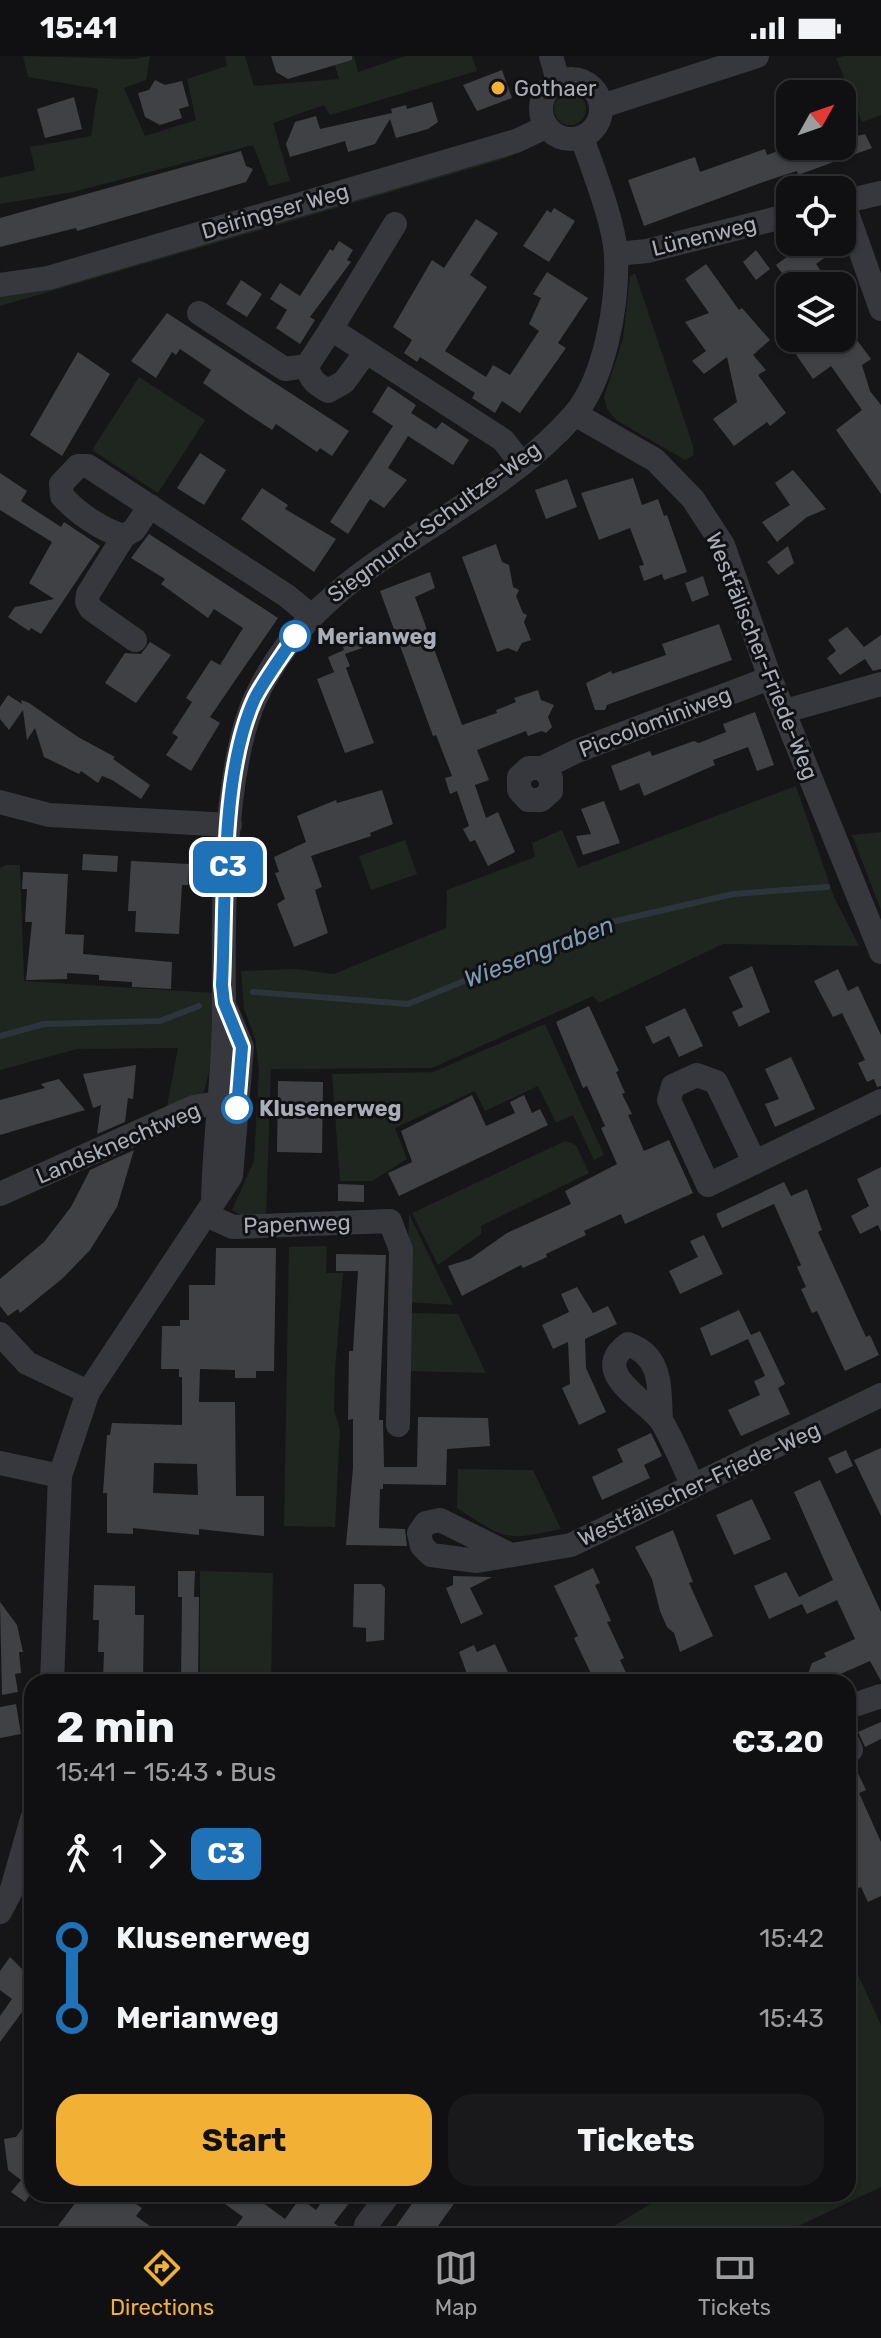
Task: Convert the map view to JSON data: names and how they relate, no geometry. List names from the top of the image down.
{
  "streets": {
    "street": [
      "Deiringser Weg",
      "Lünenweg",
      "Siegmund-Schultze-Weg",
      "Westfälischer-Friede-Weg",
      "Piccolominiweg",
      "Landsknechtweg",
      "Papenweg"
    ]
  },
  "crossings": [
    ["Deiringser Weg", "Siegmund-Schultze-Weg"],
    ["Lünenweg", "Siegmund-Schultze-Weg"],
    ["Siegmund-Schultze-Weg", "Westfälischer-Friede-Weg"],
    ["Siegmund-Schultze-Weg", "Landsknechtweg"],
    ["Siegmund-Schultze-Weg", "Papenweg"],
    ["Westfälischer-Friede-Weg", "Piccolominiweg"]
  ],
  "water": ["Wiesengraben"],
  "places": ["Gothaer", "Merianweg", "Klusenerweg"],
  "lines": ["bus line C3"],
  "north": "top right",
  "page": {
    "status": "15:41",
    "on_map": "C3",
    "heading": ["2 min", "15:41 – 15:43 · Bus", "€3.20"],
    "legs": ["1", "C3"],
    "list": [
      {
        "name": "Klusenerweg",
        "value": "15:42"
      },
      {
        "name": "Merianweg",
        "value": "15:43"
      }
    ],
    "buttons": ["Start", "Tickets"],
    "tabs": ["Directions", "Map", "Tickets"]
  }
}
